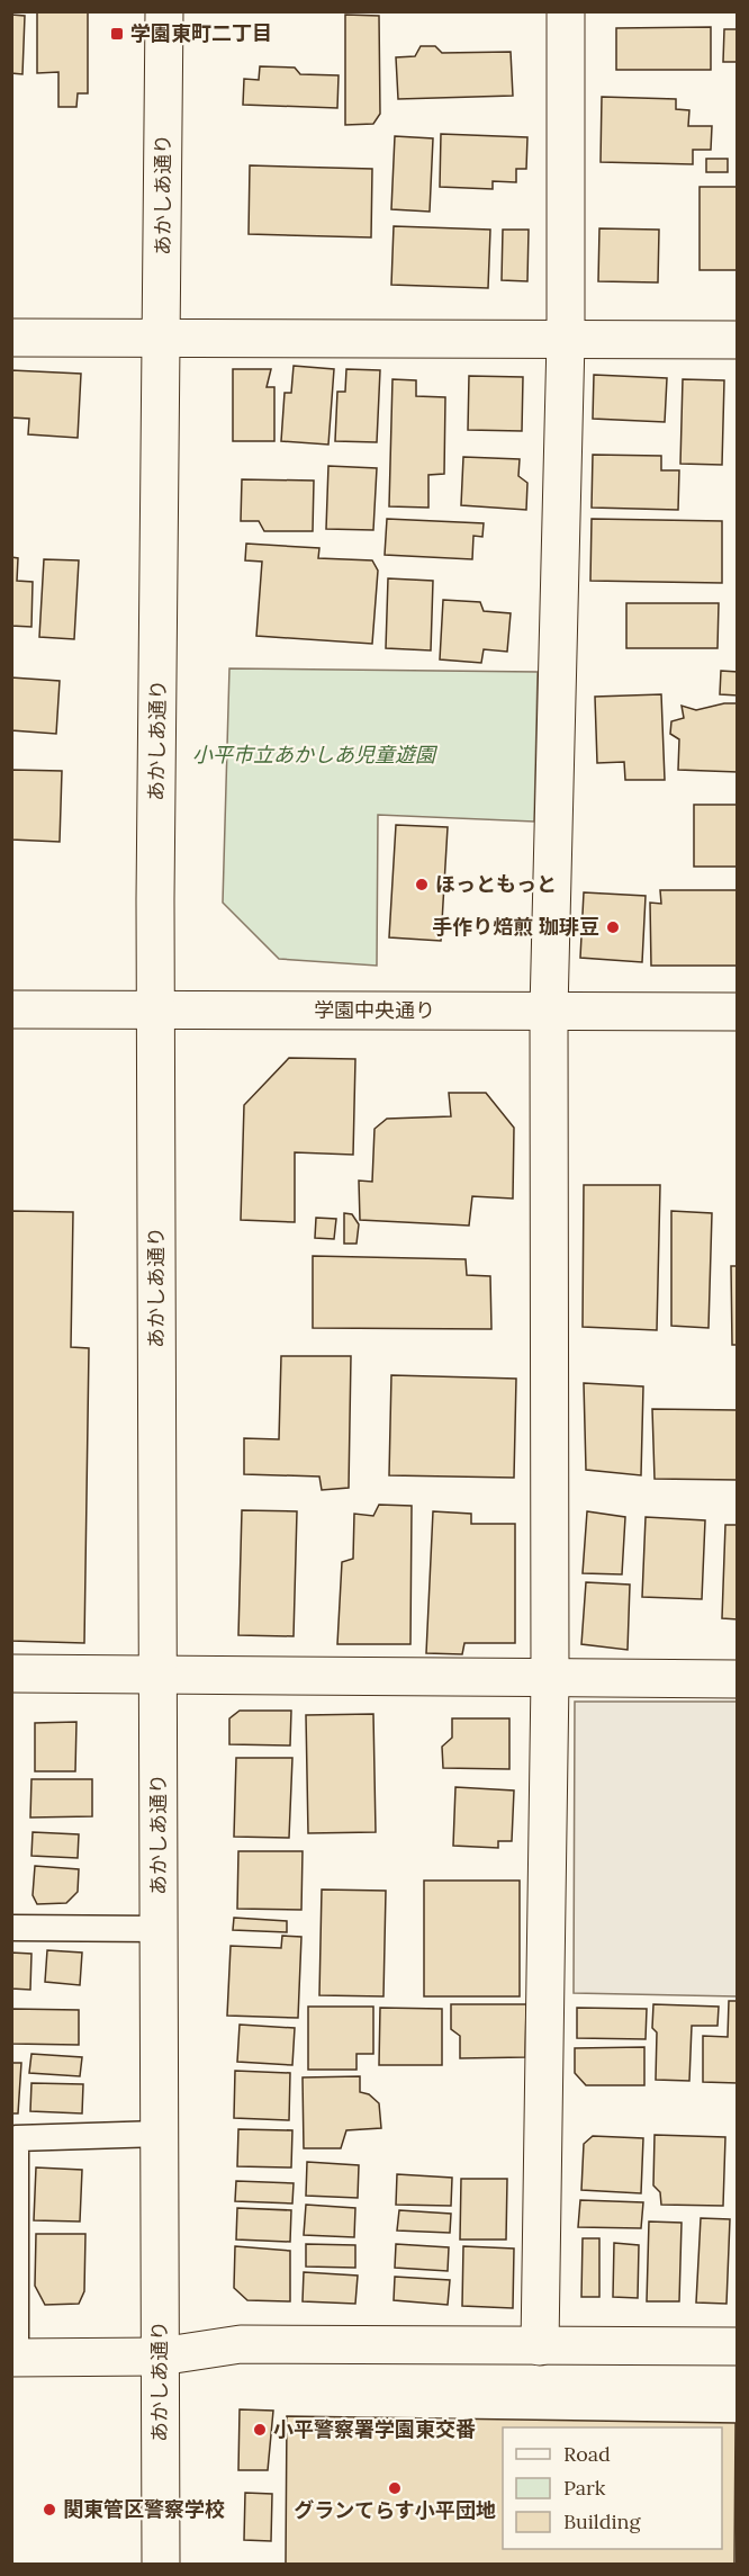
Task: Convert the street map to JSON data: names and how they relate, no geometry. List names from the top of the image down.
{
  "streets": {
    "street": ["あかしあ通り", "学園中央通り"]
  },
  "crossings": [
    ["あかしあ通り", "学園中央通り"]
  ],
  "parks": ["小平市立あかしあ児童遊園"],
  "places": {
    "transit": ["学園東町二丁目"],
    "other": [
      "ほっともっと",
      "手作り焙煎 珈琲豆",
      "小平警察署学園東交番",
      "グランてらす小平団地",
      "関東管区警察学校"
    ]
  },
  "legend": ["Road", "Park", "Building"]
}
